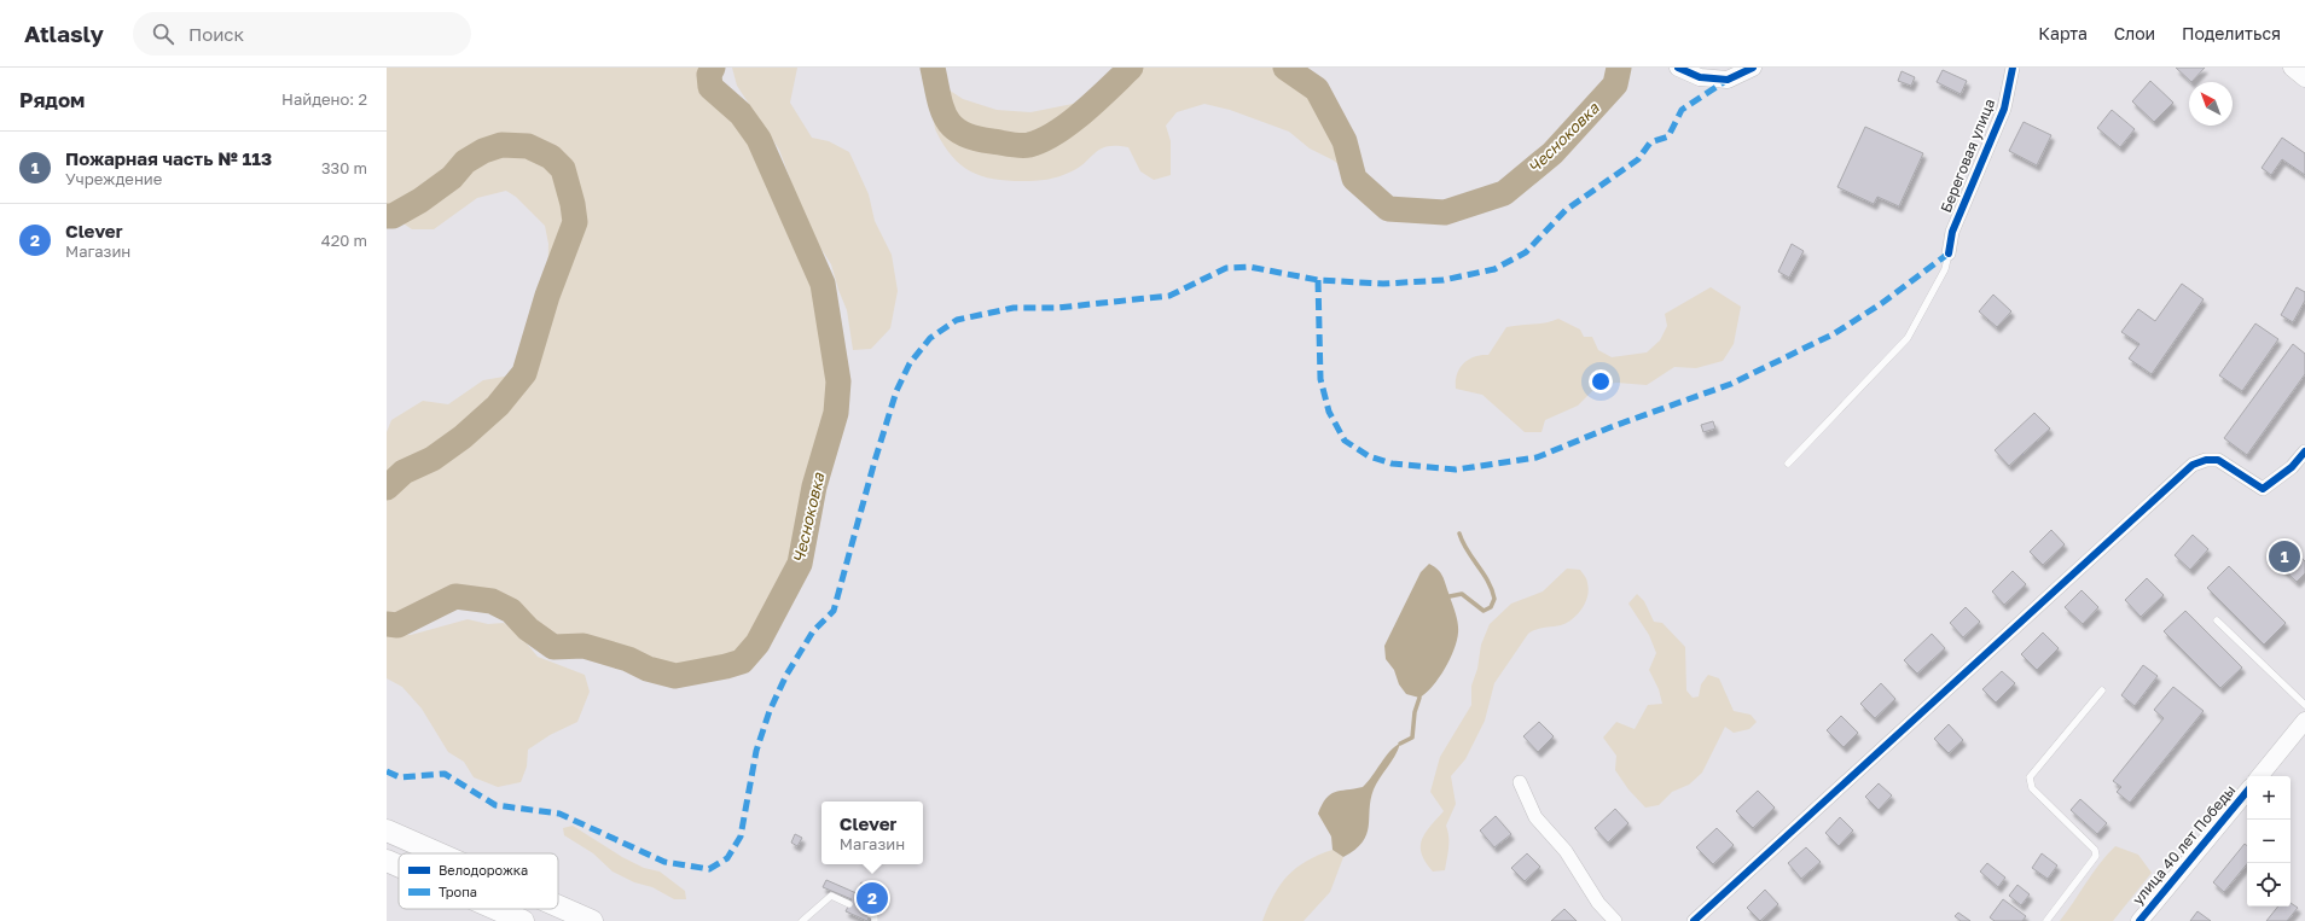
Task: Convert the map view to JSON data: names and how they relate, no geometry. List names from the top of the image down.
{
  "streets": {
    "street": ["Береговая улица", "улица 40 лет Победы"]
  },
  "water": ["Чесноковка"],
  "legend": ["Велодорожка", "Тропа"],
  "north": "top left",
  "page": {
    "header": "Atlasly",
    "search": "Поиск",
    "nav": ["Карта", "Слои", "Поделиться"],
    "heading": ["Рядом", "Найдено: 2"],
    "list": [
      {
        "mark": "1",
        "name": "Пожарная часть № 113",
        "note": "Учреждение",
        "value": "330 m"
      },
      {
        "mark": "2",
        "name": "Clever",
        "note": "Магазин",
        "value": "420 m"
      }
    ],
    "pins": ["1", "2"],
    "map_buttons": ["+", "−"],
    "popup": ["Clever", "Магазин"]
  }
}
